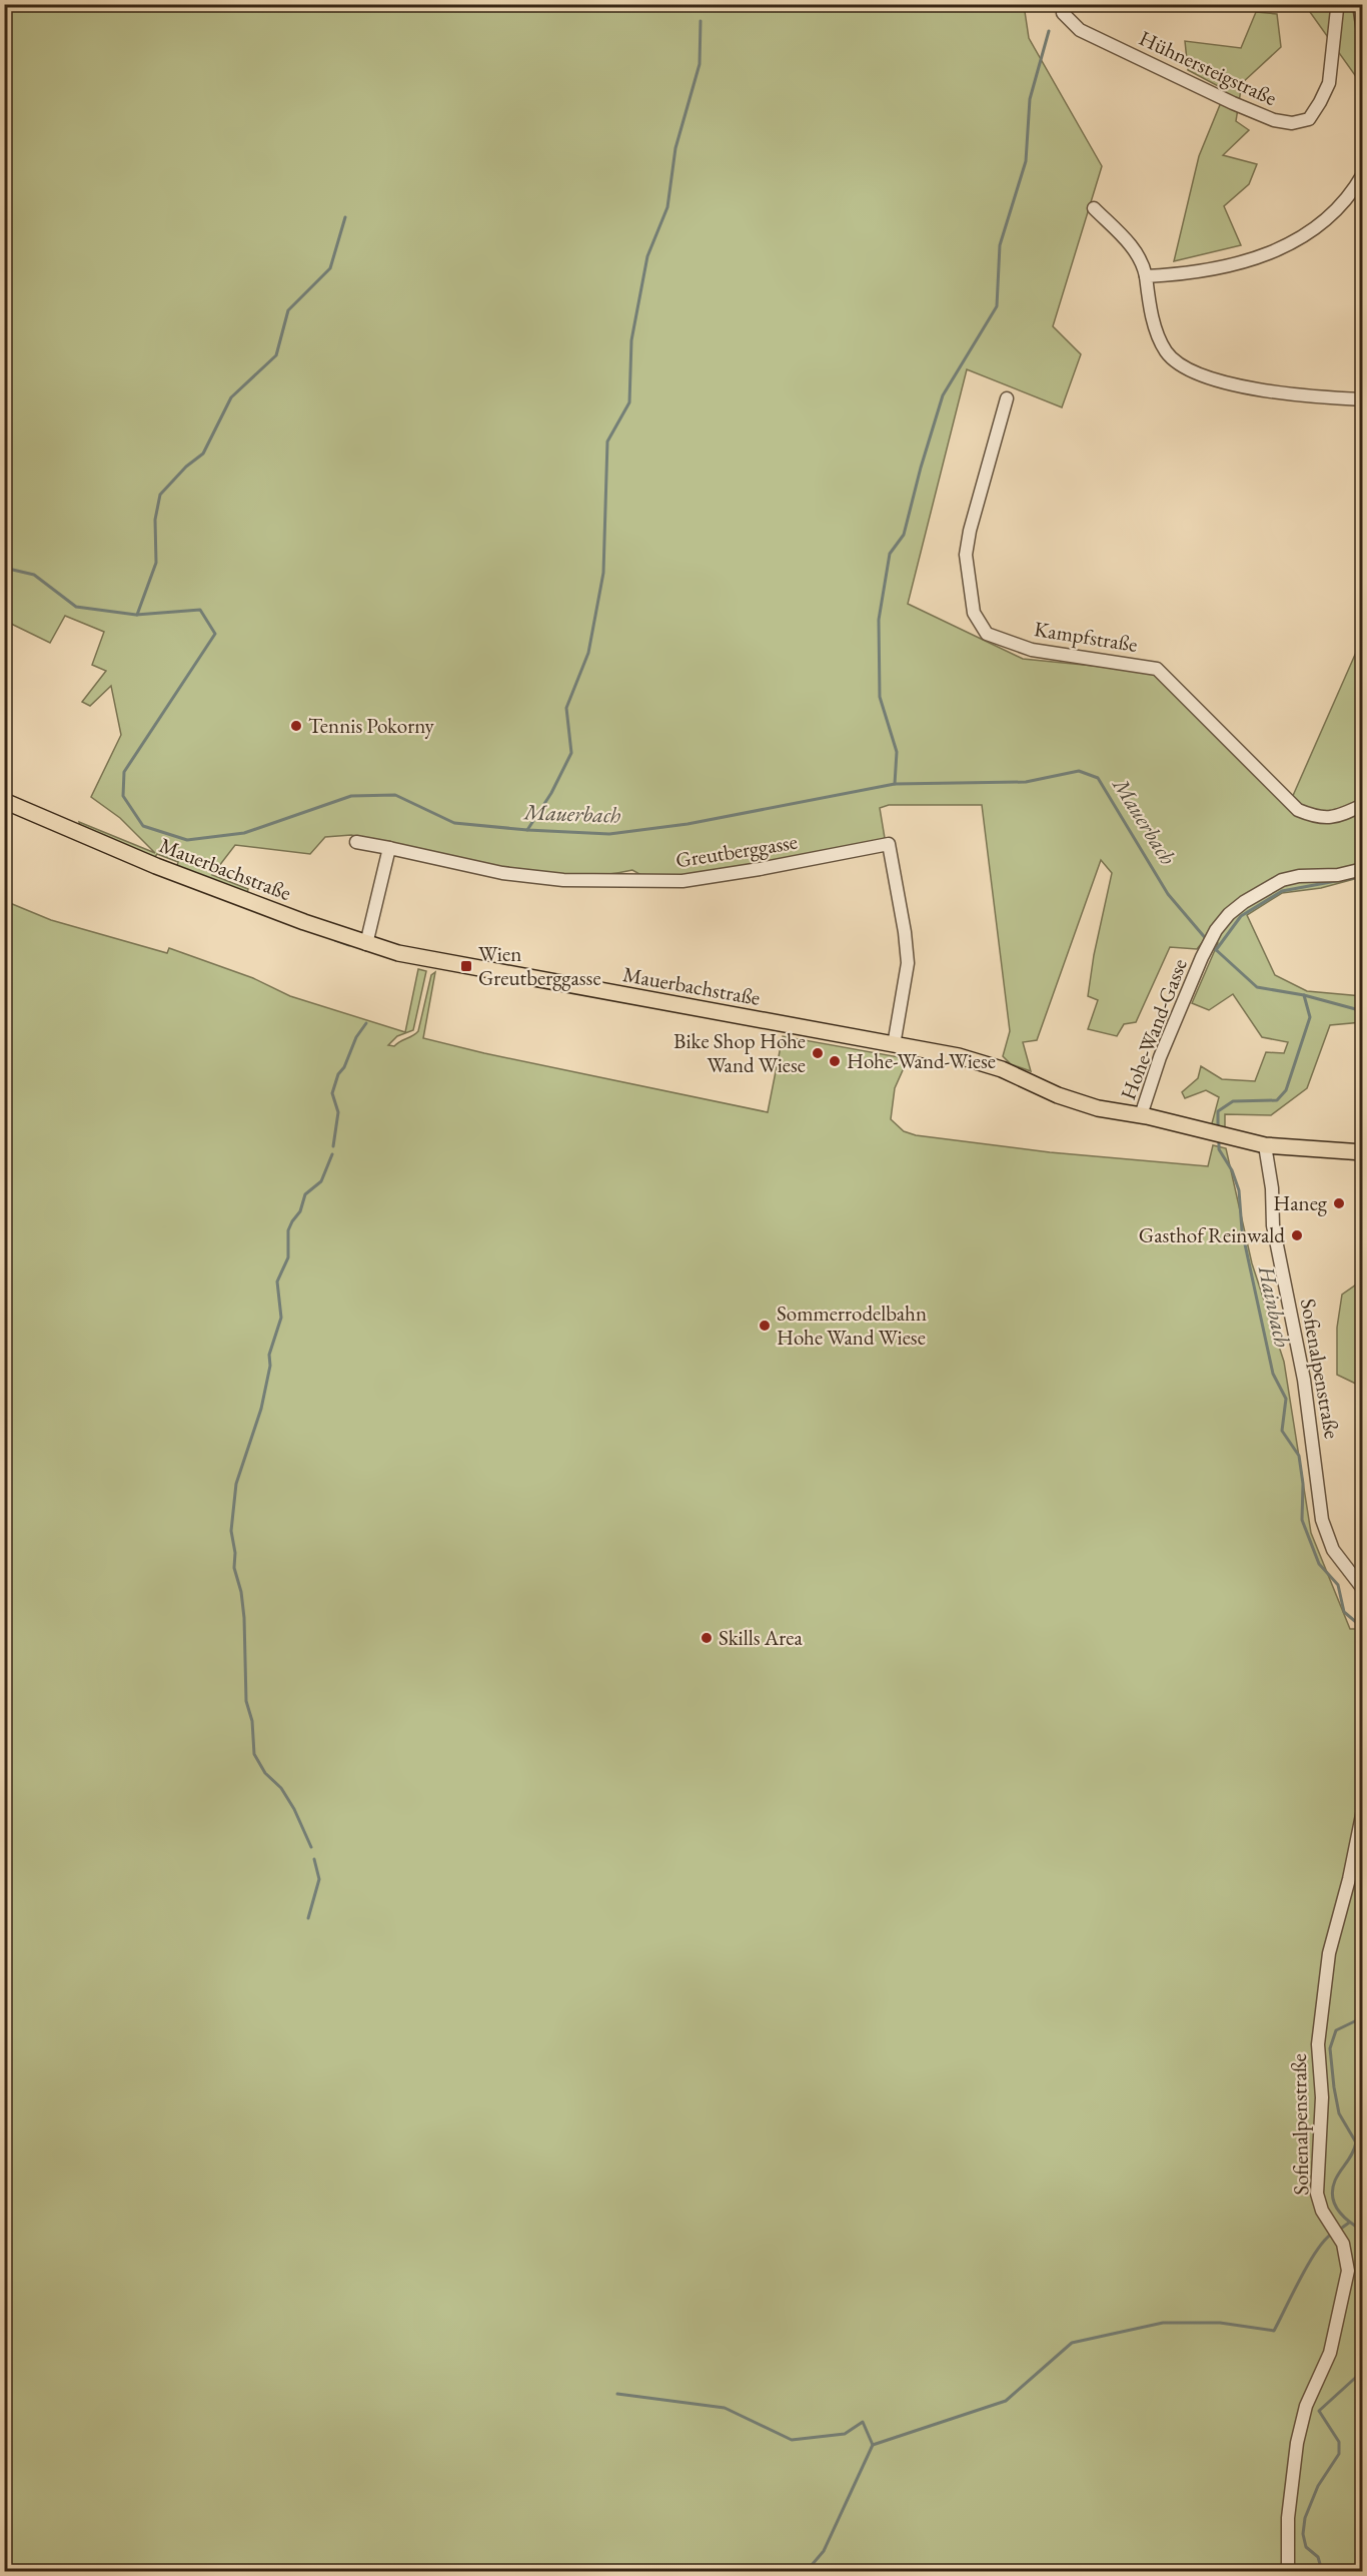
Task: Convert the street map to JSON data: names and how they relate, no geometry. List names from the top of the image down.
{
  "streets": {
    "main road": ["Mauerbachstraße"],
    "street": [
      "Hühnersteigstraße",
      "Kampfstraße",
      "Greutberggasse",
      "Hohe-Wand-Gasse",
      "Sofienalpenstraße"
    ]
  },
  "crossings": [
    ["Greutberggasse", "Mauerbachstraße"],
    ["Mauerbachstraße", "Hohe-Wand-Gasse"],
    ["Mauerbachstraße", "Sofienalpenstraße"]
  ],
  "water": ["Mauerbach", "Hainbach"],
  "places": {
    "other": [
      "Tennis Pokorny",
      "Bike Shop Hohe Wand Wiese",
      "Hohe-Wand-Wiese",
      "Haneg",
      "Gasthof Reinwald",
      "Sommerrodelbahn Hohe Wand Wiese",
      "Skills Area"
    ],
    "transit": ["Wien Greutberggasse"]
  }
}
